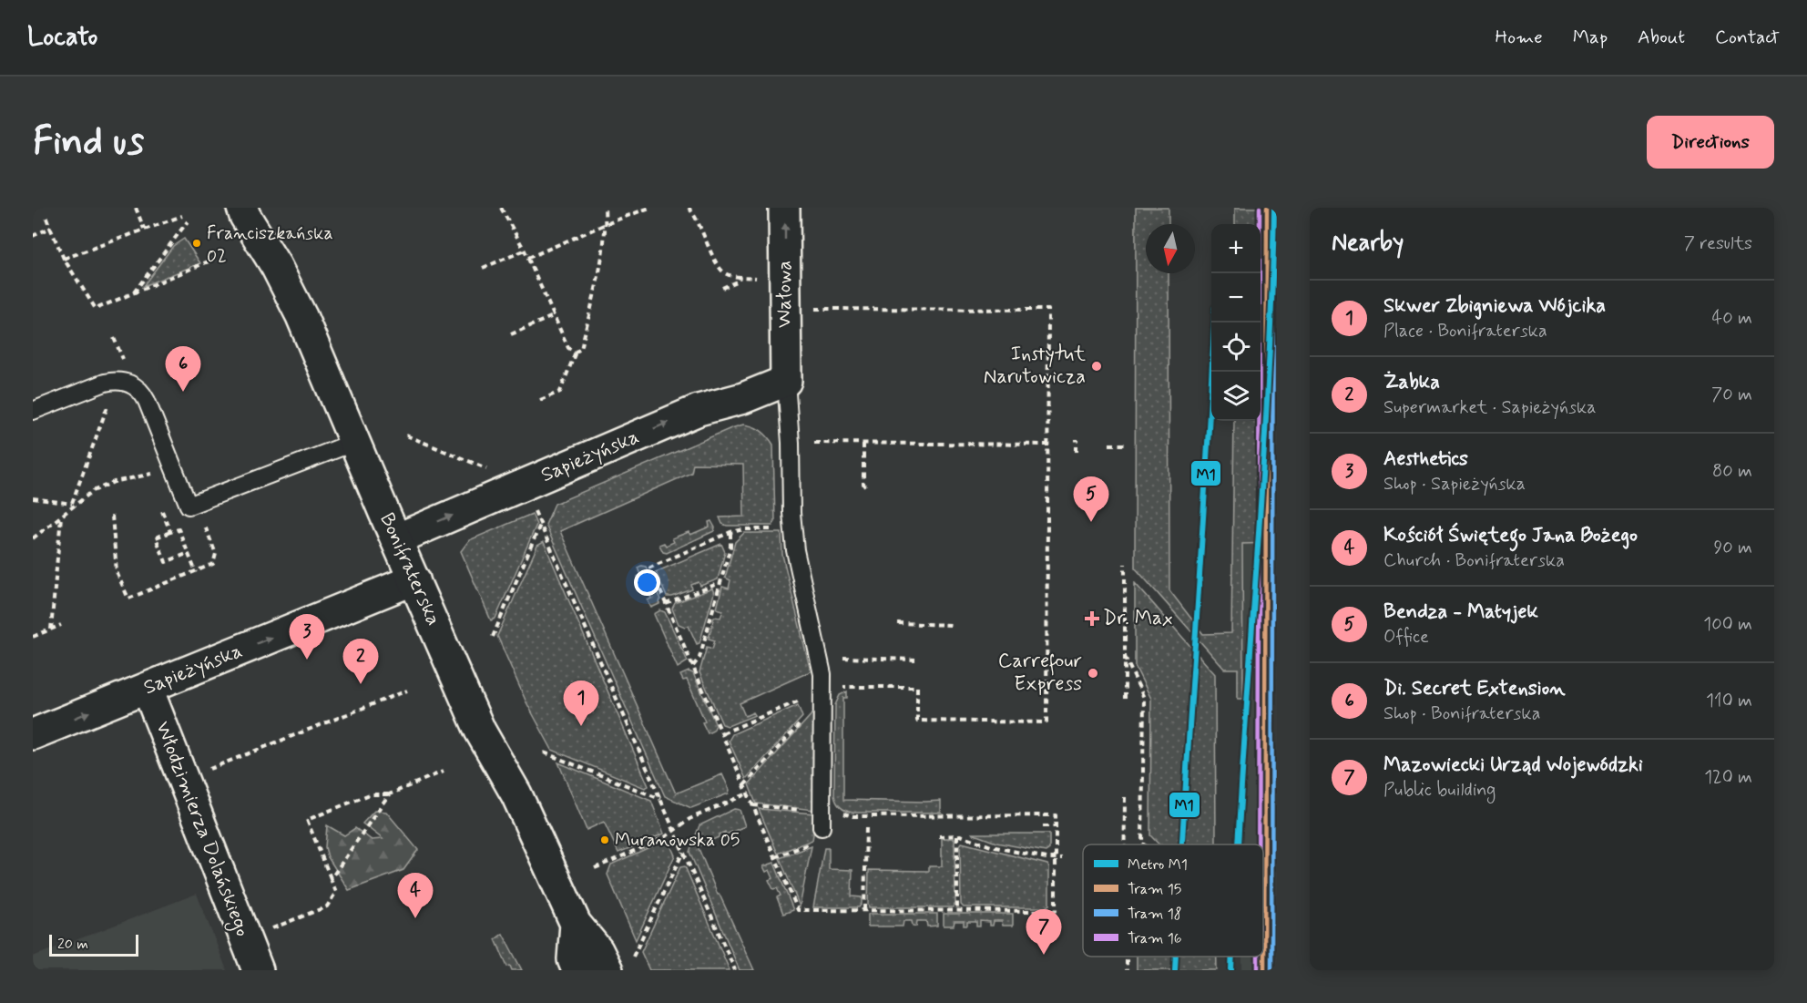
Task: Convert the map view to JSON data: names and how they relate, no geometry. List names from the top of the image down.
{
  "streets": {
    "street": [
      "Wałowa",
      "Sapieżyńska",
      "Bonifraterska",
      "Włodzimierza Dolańskiego"
    ]
  },
  "crossings": [
    ["Wałowa", "Sapieżyńska"],
    ["Sapieżyńska", "Bonifraterska"],
    ["Sapieżyńska", "Włodzimierza Dolańskiego"]
  ],
  "one_way": ["Wałowa", "Sapieżyńska"],
  "places": {
    "other": [
      "Franciszkańska 02",
      "Instytut Narutowicza",
      "Carrefour Express",
      "Muranowska 05"
    ],
    "health": ["Dr. Max"]
  },
  "lines": [
    "metro line M1",
    "tram line 15",
    "tram line 18",
    "tram line 16"
  ],
  "legend": [
    "Metro M1",
    "Tram 15",
    "Tram 18",
    "Tram 16"
  ],
  "scale_bar": "20 m",
  "north": "bottom",
  "page": {
    "header": "Locato",
    "nav": [
      "Home",
      "Map",
      "About",
      "Contact"
    ],
    "buttons": "Directions",
    "title": "Find us",
    "heading": ["Nearby", "7 results"],
    "map_buttons": ["+", "−"],
    "list": [
      {
        "mark": "1",
        "name": "Skwer Zbigniewa Wójcika",
        "note": "Place · Bonifraterska",
        "value": "40 m"
      },
      {
        "mark": "2",
        "name": "Żabka",
        "note": "Supermarket · Sapieżyńska",
        "value": "70 m"
      },
      {
        "mark": "3",
        "name": "Aesthetics",
        "note": "Shop · Sapieżyńska",
        "value": "80 m"
      },
      {
        "mark": "4",
        "name": "Kościół Świętego Jana Bożego",
        "note": "Church · Bonifraterska",
        "value": "90 m"
      },
      {
        "mark": "5",
        "name": "Bendza - Matyjek",
        "note": "Office",
        "value": "100 m"
      },
      {
        "mark": "6",
        "name": "Di. Secret Extension",
        "note": "Shop · Bonifraterska",
        "value": "110 m"
      },
      {
        "mark": "7",
        "name": "Mazowiecki Urząd Wojewódzki",
        "note": "Public building",
        "value": "120 m"
      }
    ],
    "pins": [
      "6",
      "5",
      "3",
      "2",
      "1",
      "4",
      "7"
    ],
    "scale": "20 m"
  }
}
